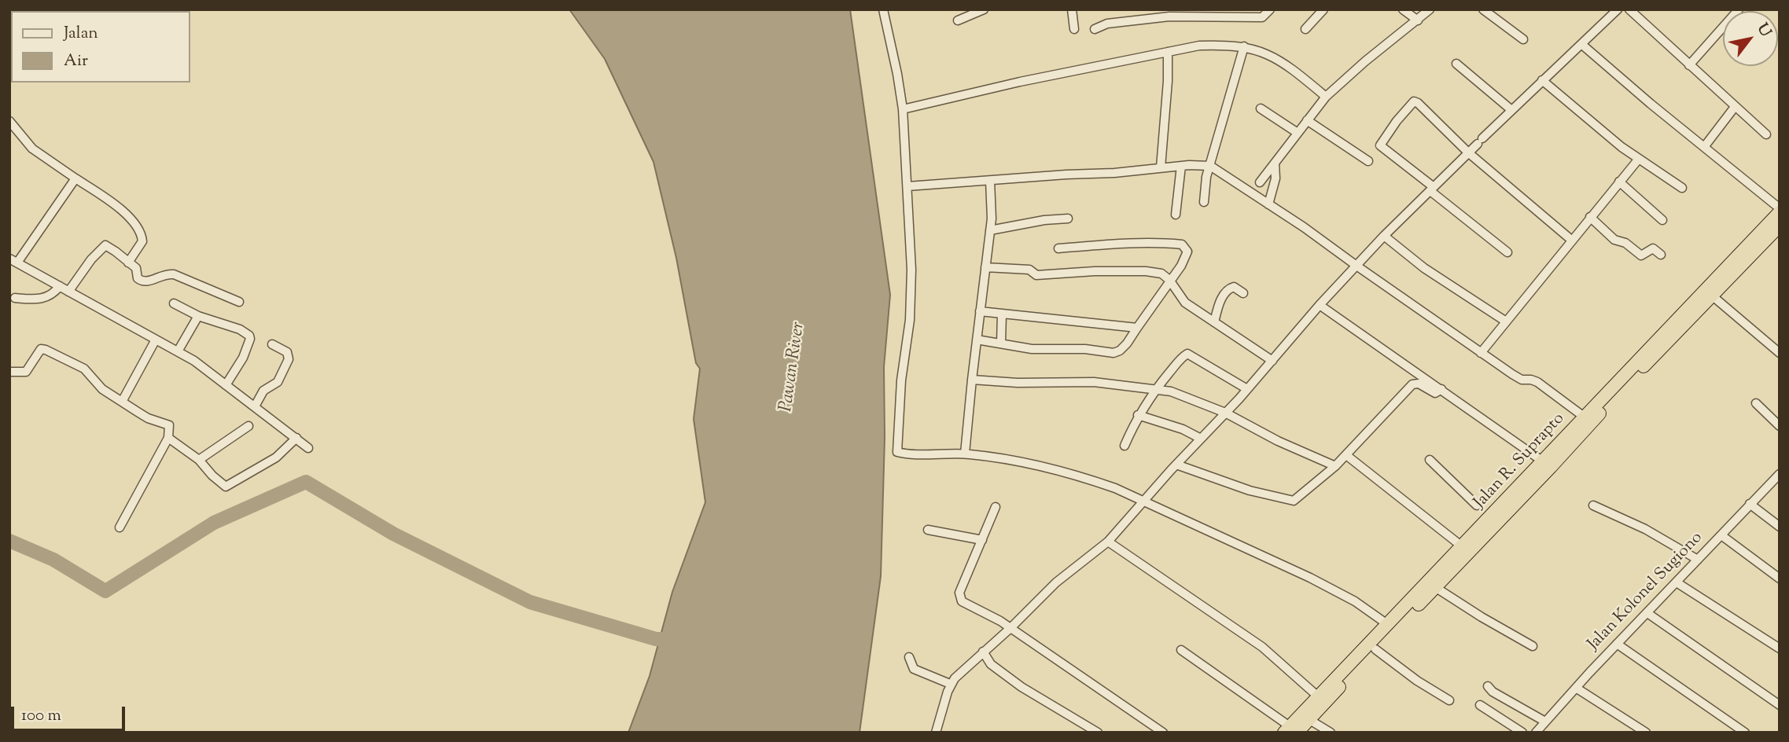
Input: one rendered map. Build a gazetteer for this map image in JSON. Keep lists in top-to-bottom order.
{
  "streets": {
    "highway": ["Jalan R. Suprapto"],
    "street": ["Jalan Kolonel Sugiono"]
  },
  "water": ["Pawan River"],
  "legend": ["Jalan", "Air"],
  "scale_bar": "100 m",
  "north": "top right"
}
